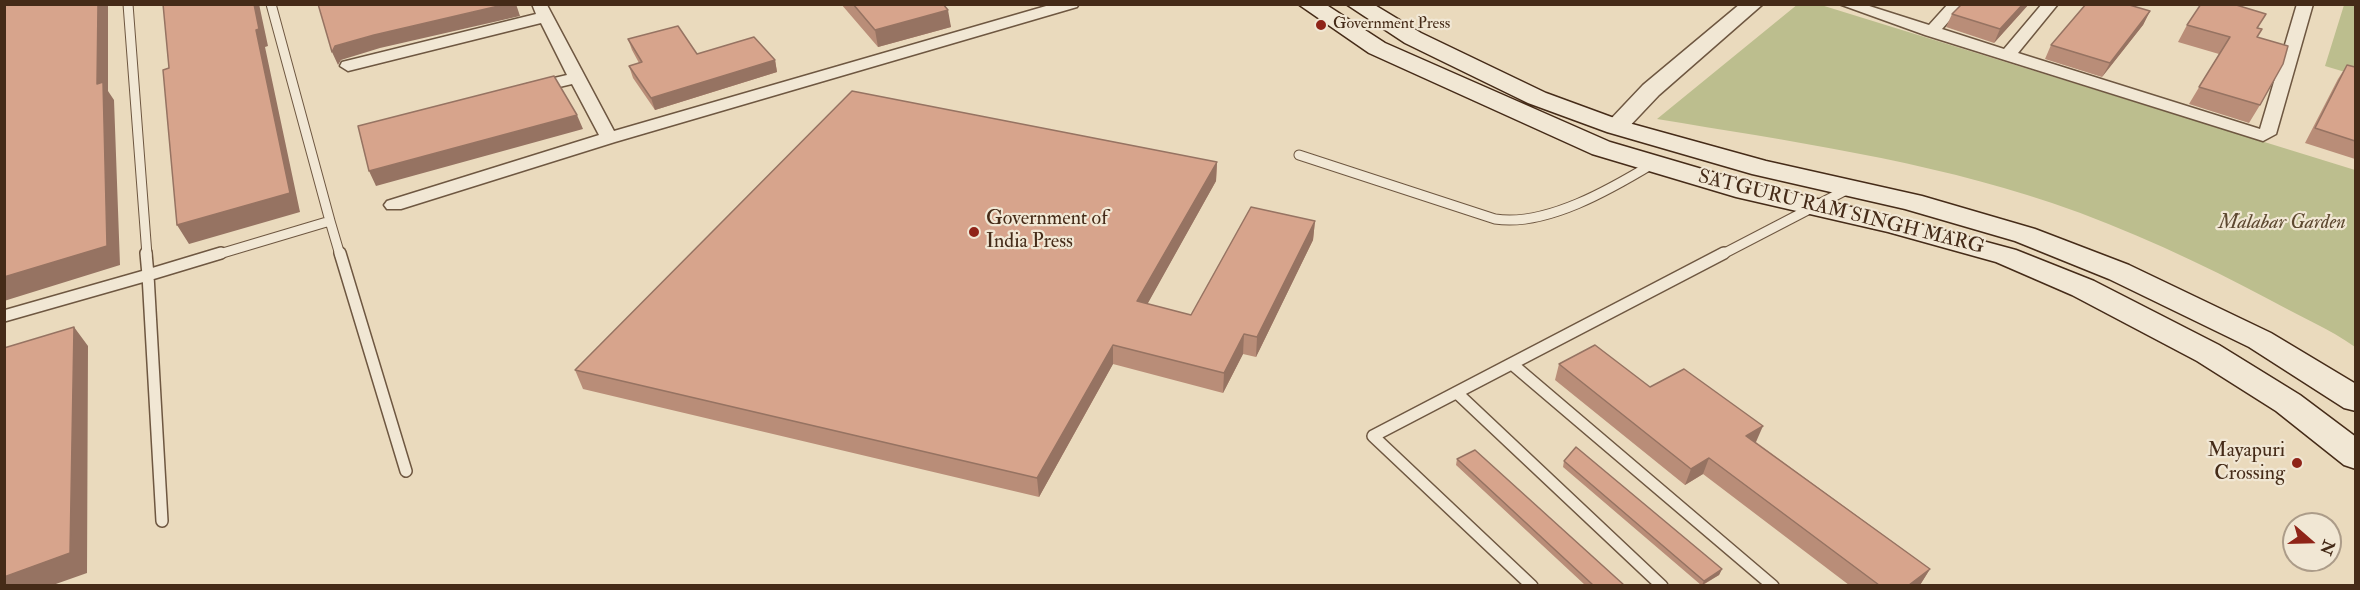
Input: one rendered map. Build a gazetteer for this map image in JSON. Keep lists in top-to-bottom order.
{
  "streets": {
    "main road": ["SATGURU RAM SINGH MARG"]
  },
  "parks": ["Malabar Garden"],
  "places": ["Government Press", "Government of India Press", "Mayapuri Crossing"],
  "north": "right"
}
